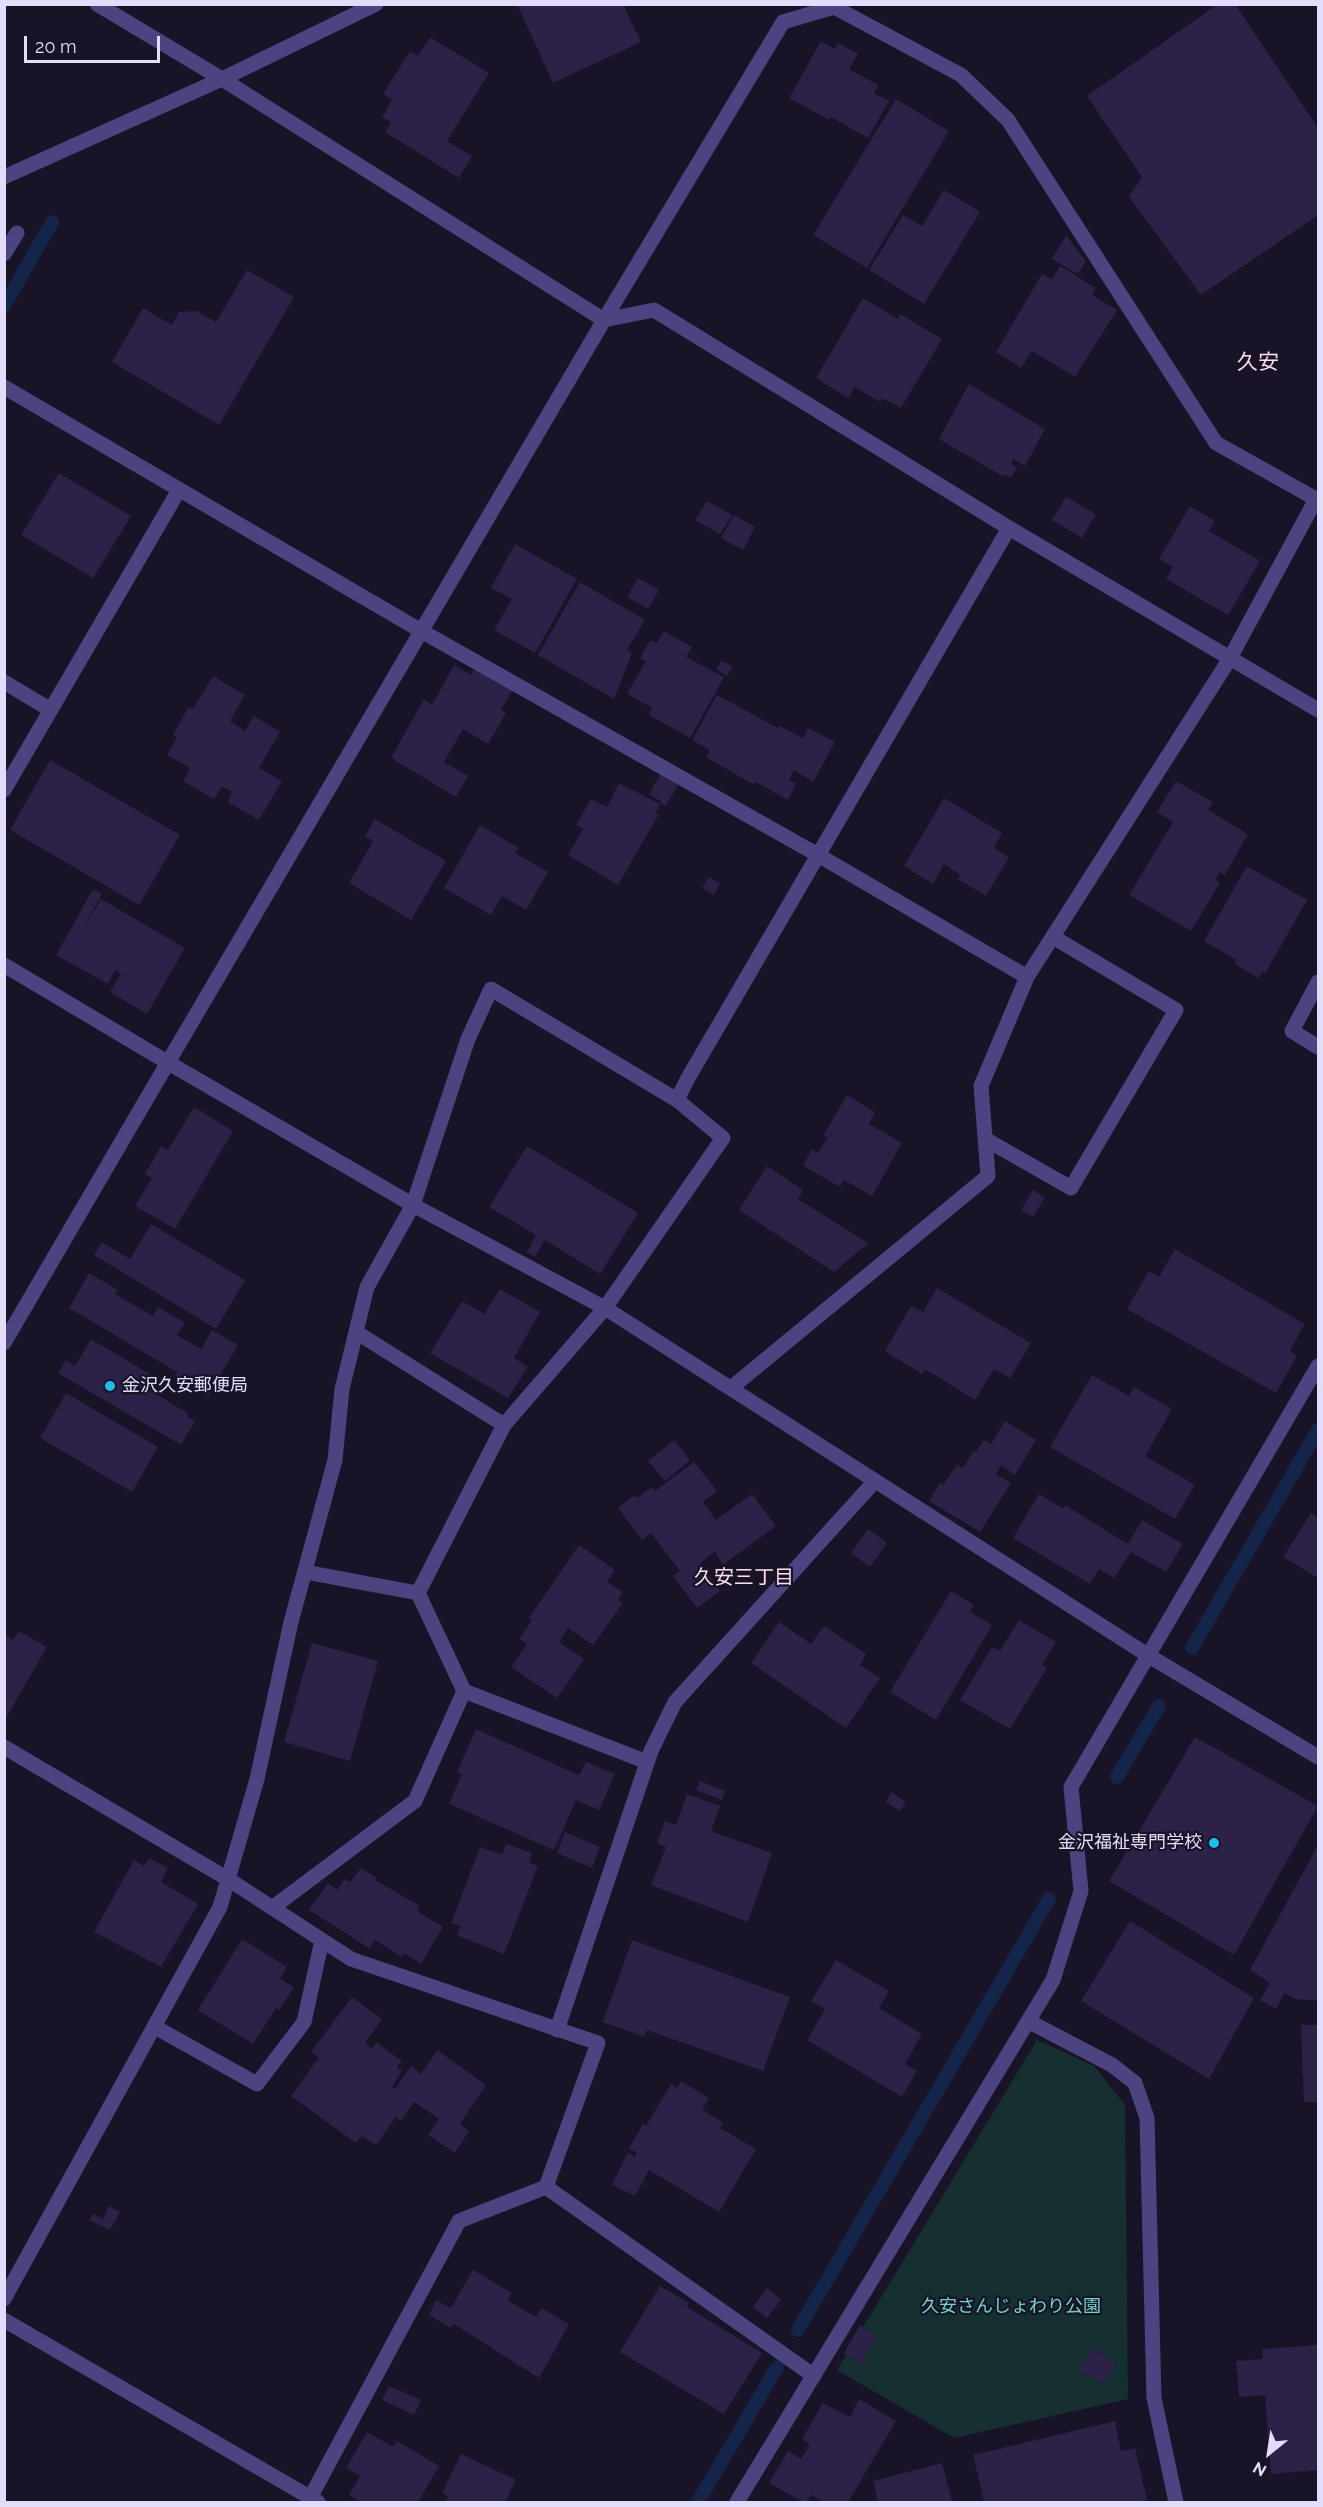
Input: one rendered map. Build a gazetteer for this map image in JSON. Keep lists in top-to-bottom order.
{
  "districts": ["久安", "久安三丁目"],
  "parks": ["久安さんじょわり公園"],
  "places": ["金沢久安郵便局", "金沢福祉専門学校"],
  "scale_bar": "20 m",
  "north": "bottom left"
}
